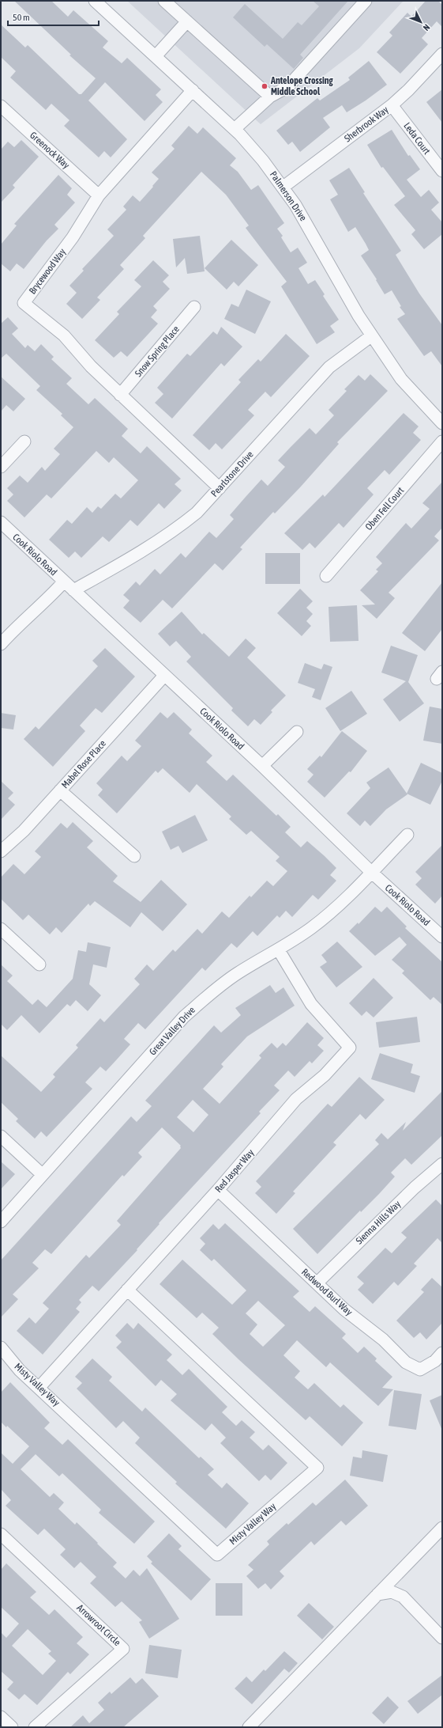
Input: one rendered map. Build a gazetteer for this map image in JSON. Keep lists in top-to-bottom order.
{
  "streets": {
    "street": [
      "Sherbrook Way",
      "Leda Court",
      "Greenock Way",
      "Palmerson Drive",
      "Brycewood Way",
      "Snow Spring Place",
      "Pearlstone Drive",
      "Oben Fell Court",
      "Cook Riolo Road",
      "Mabel Rose Place",
      "Great Valley Drive",
      "Red Jasper Way",
      "Sienna Hills Way",
      "Redwood Burl Way",
      "Misty Valley Way",
      "Arrowroot Circle"
    ]
  },
  "crossings": [
    ["Sherbrook Way", "Leda Court"],
    ["Sherbrook Way", "Palmerson Drive"],
    ["Greenock Way", "Brycewood Way"],
    ["Palmerson Drive", "Brycewood Way"],
    ["Palmerson Drive", "Pearlstone Drive"],
    ["Brycewood Way", "Snow Spring Place"],
    ["Brycewood Way", "Pearlstone Drive"],
    ["Pearlstone Drive", "Cook Riolo Road"],
    ["Cook Riolo Road", "Mabel Rose Place"],
    ["Cook Riolo Road", "Great Valley Drive"],
    ["Great Valley Drive", "Red Jasper Way"],
    ["Red Jasper Way", "Redwood Burl Way"],
    ["Red Jasper Way", "Misty Valley Way"],
    ["Sienna Hills Way", "Redwood Burl Way"]
  ],
  "places": ["Antelope Crossing Middle School"],
  "scale_bar": "50 m",
  "north": "bottom right"
}
